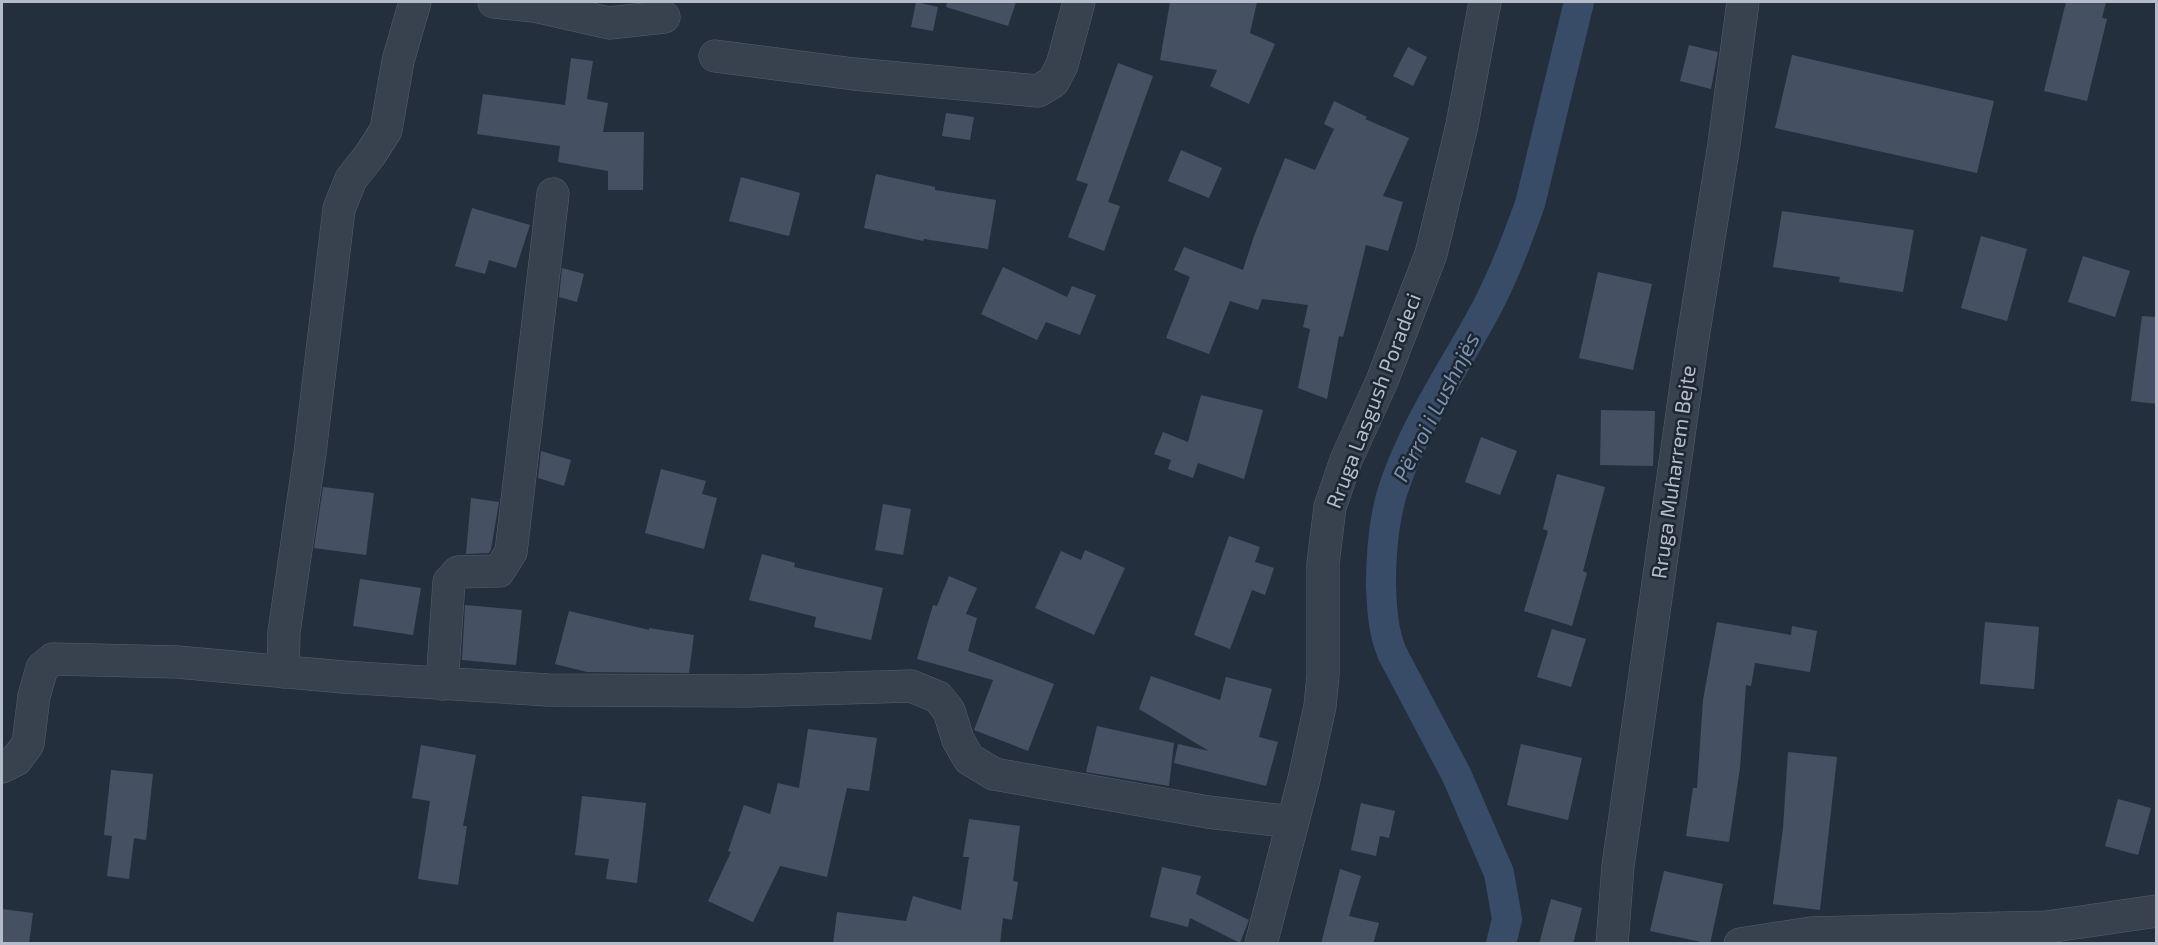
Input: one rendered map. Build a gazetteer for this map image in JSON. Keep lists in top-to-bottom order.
{
  "streets": {
    "street": ["Rruga Lasgush Poradeci", "Rruga Muharrem Bejte"]
  },
  "water": ["Përroi i Lushnjës"]
}
